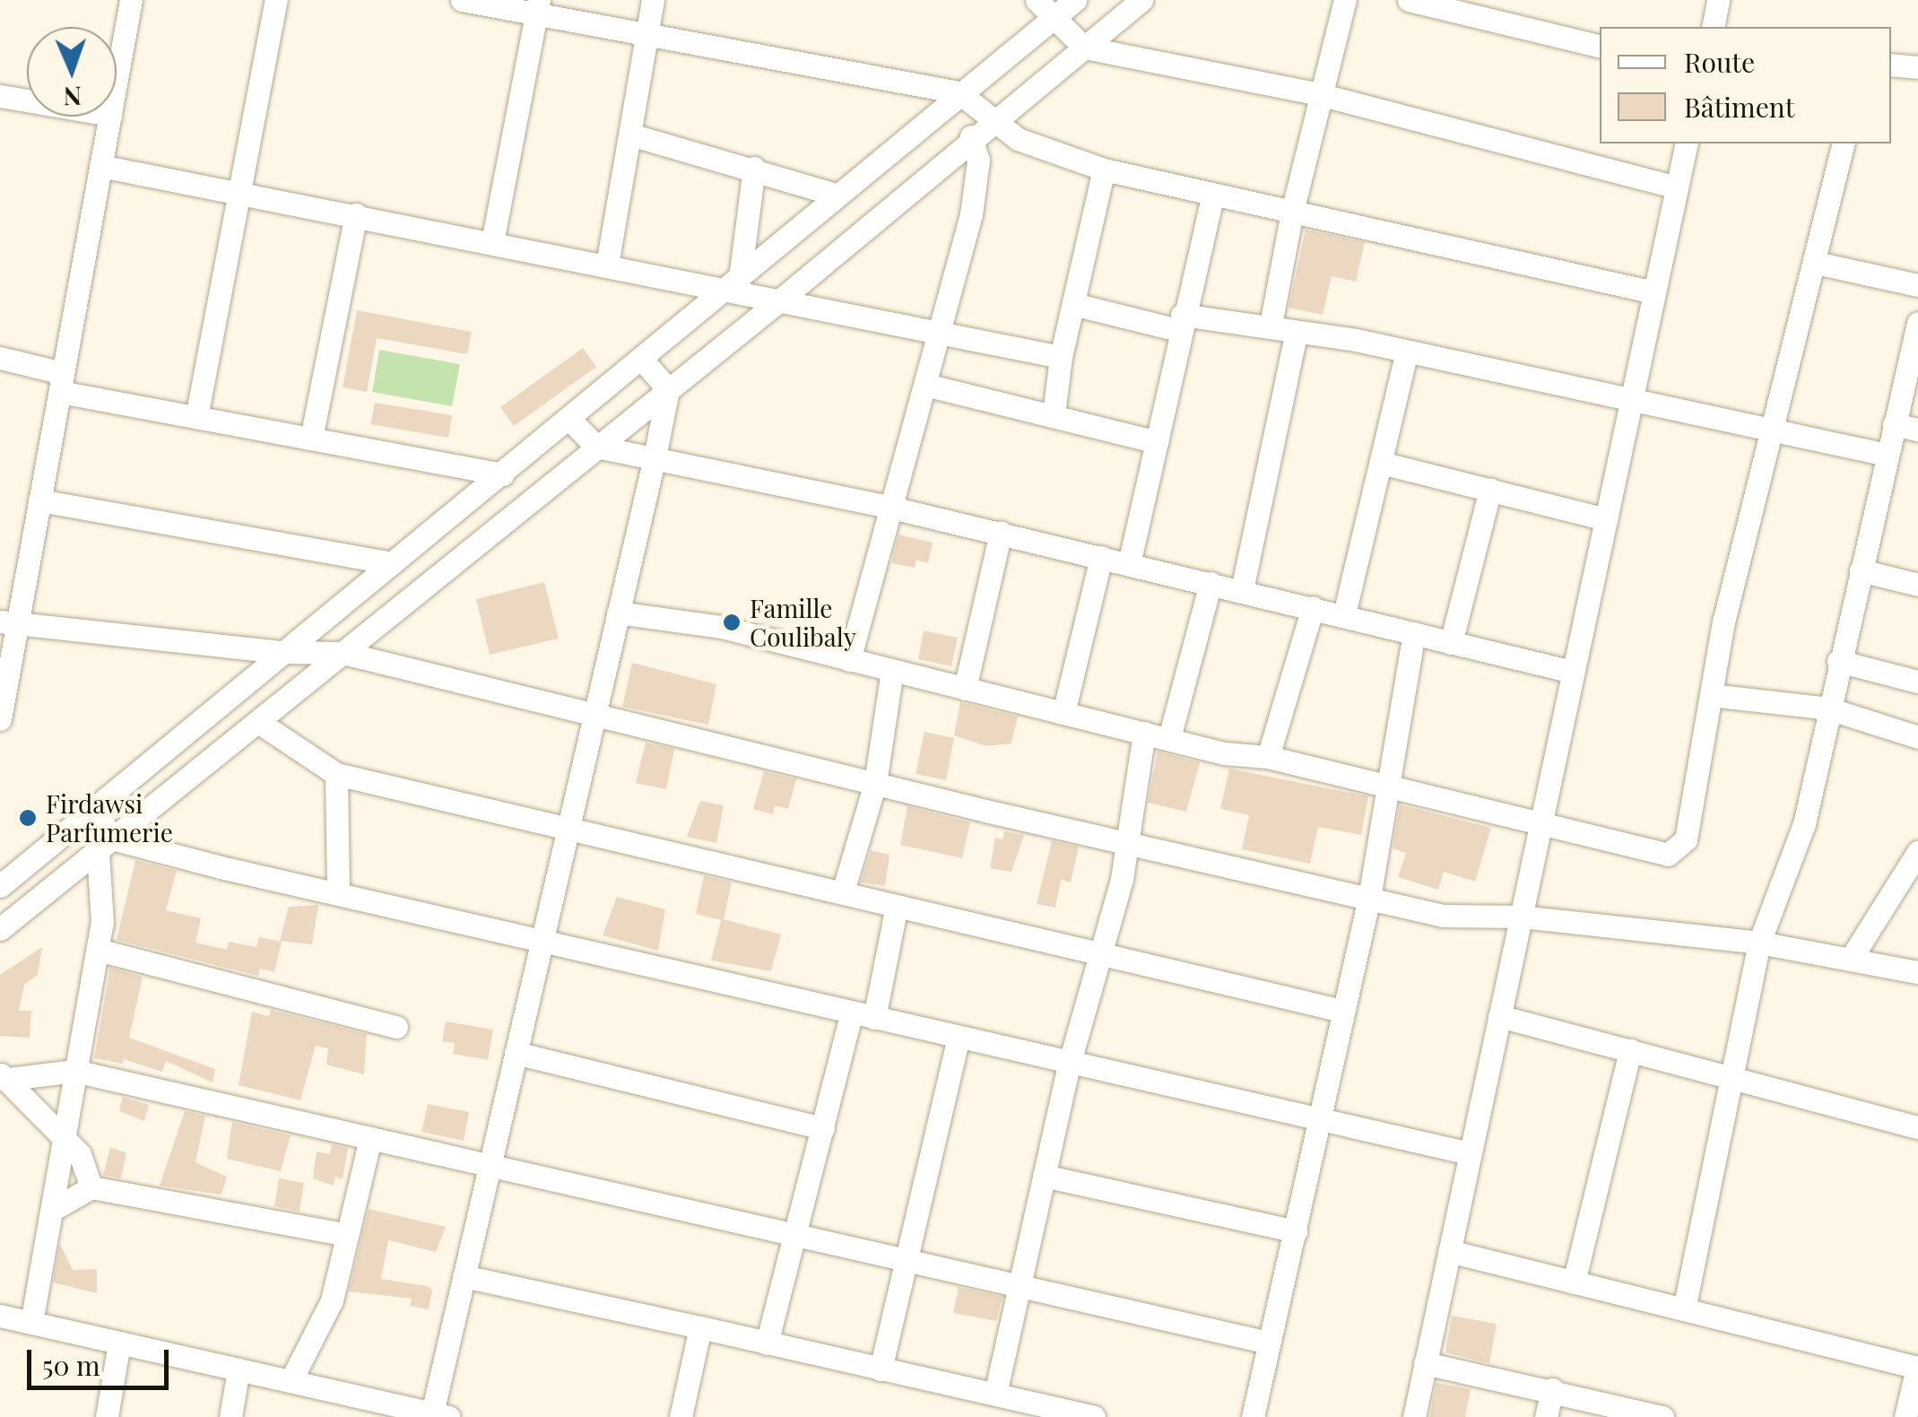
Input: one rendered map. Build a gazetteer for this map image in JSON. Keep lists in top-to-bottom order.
{
  "places": ["Famille Coulibaly", "Firdawsi Parfumerie"],
  "legend": ["Route", "Bâtiment"],
  "scale_bar": "50 m",
  "north": "bottom"
}
